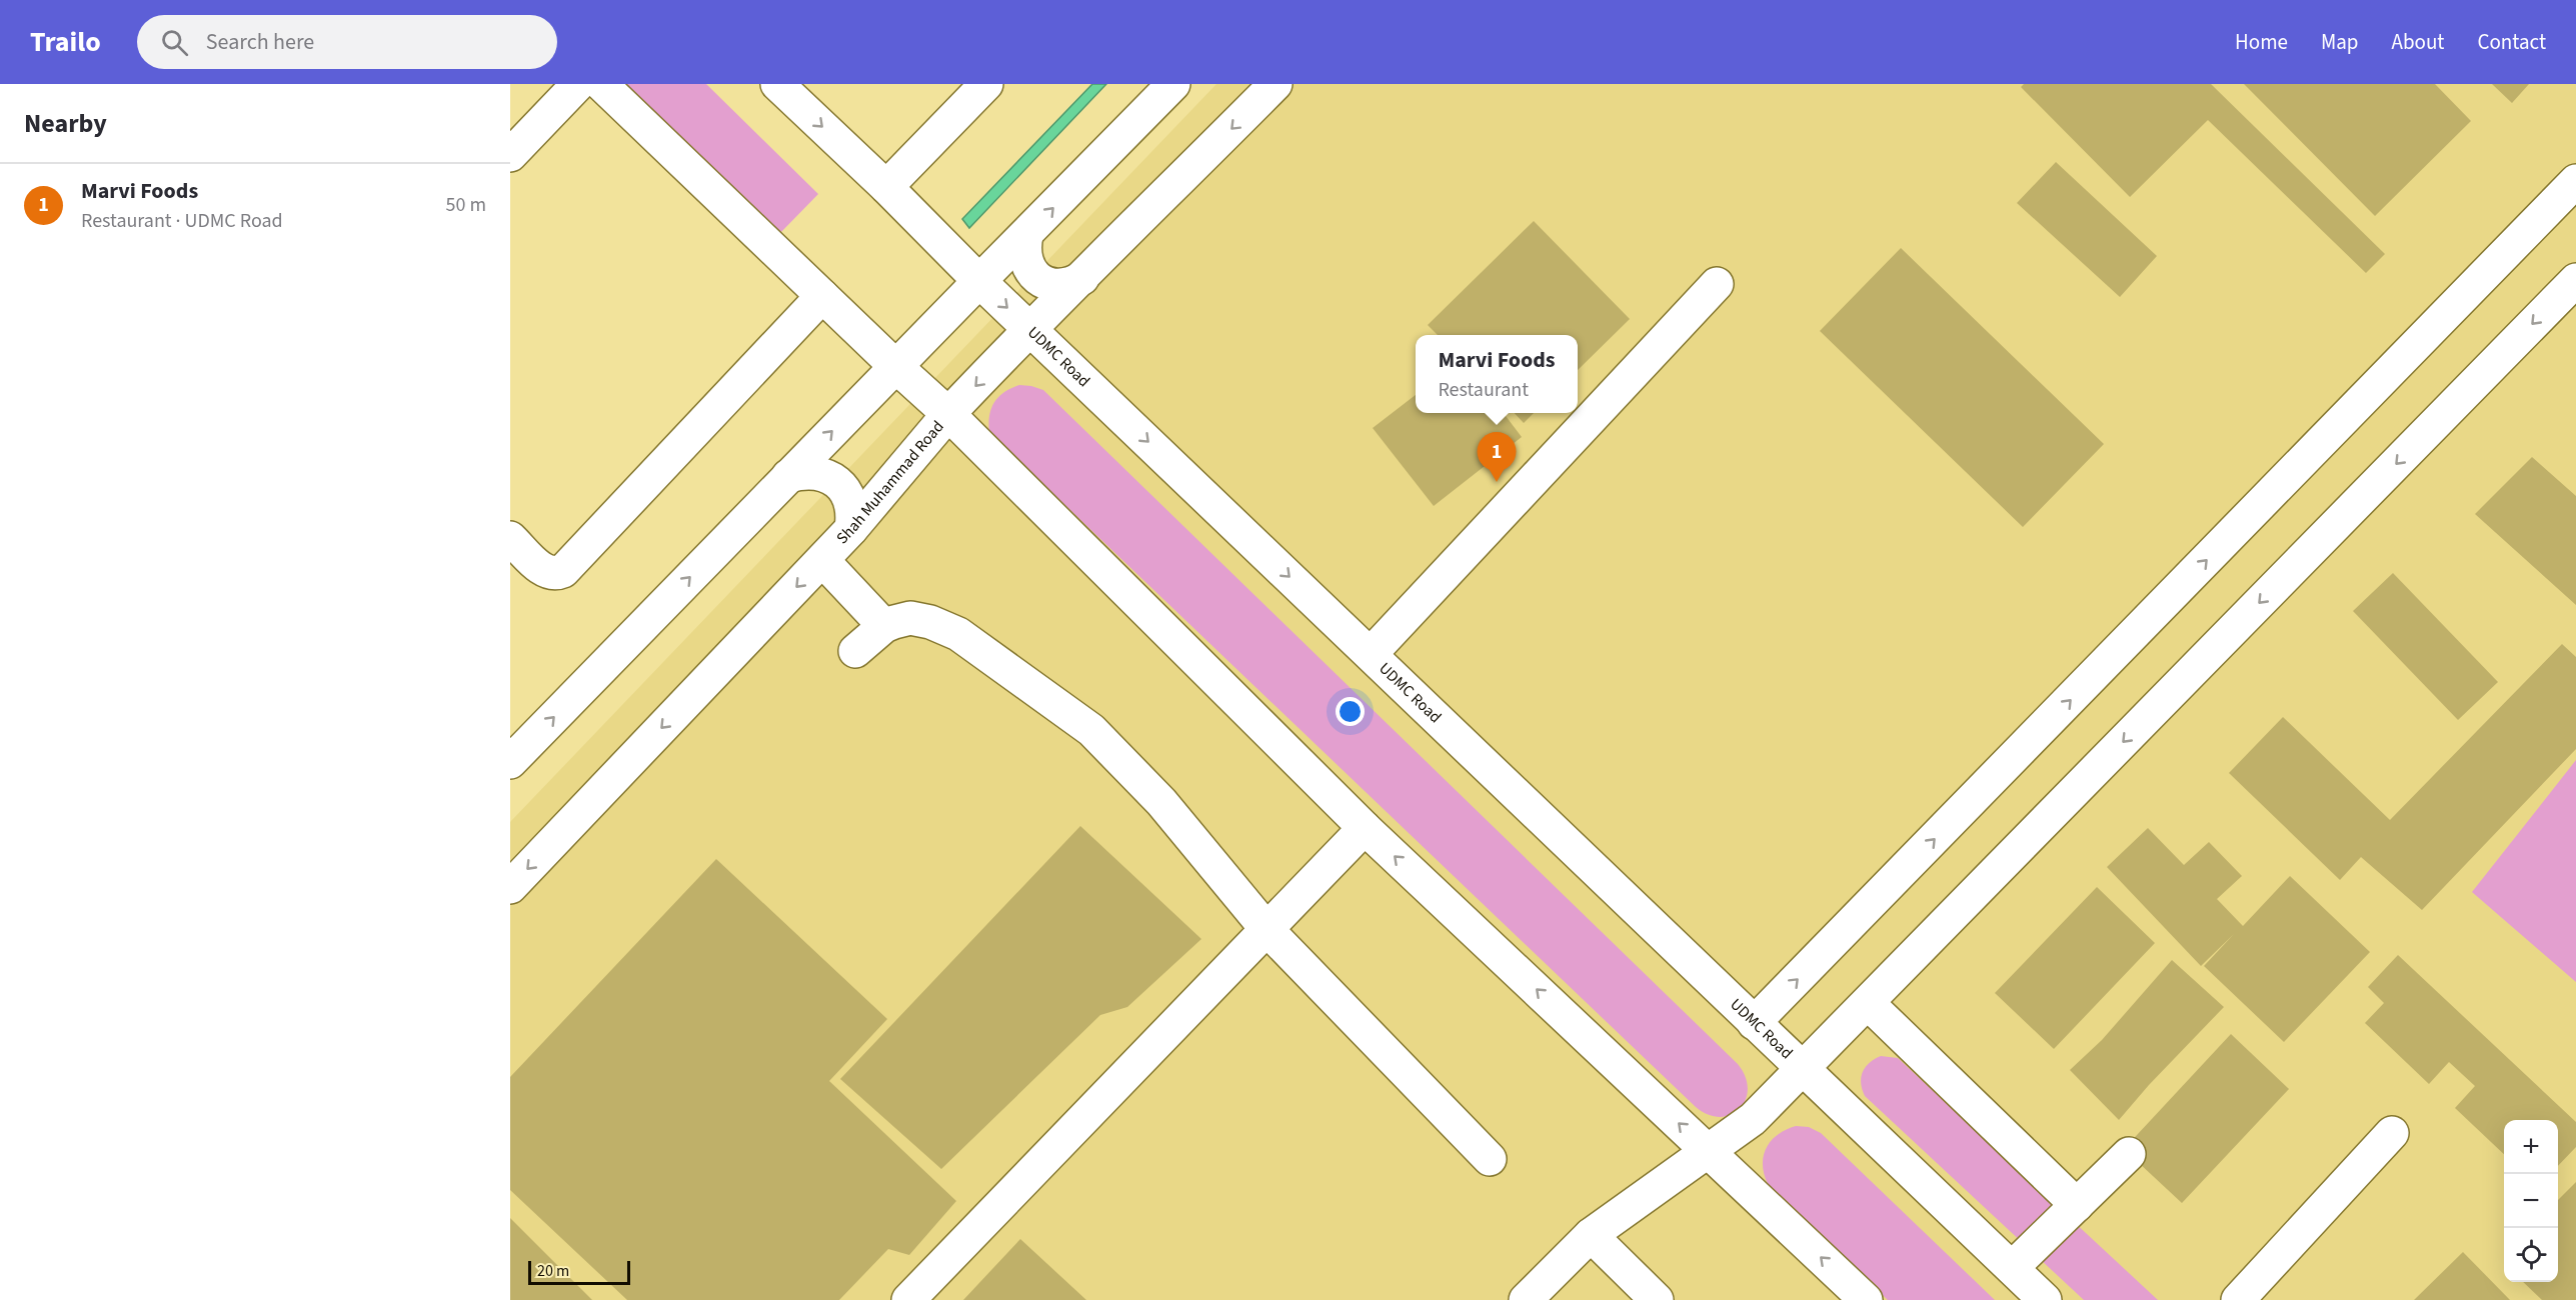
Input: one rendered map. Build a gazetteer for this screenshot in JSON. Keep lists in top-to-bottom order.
{
  "streets": {
    "street": ["UDMC Road", "Shah Muhammad Road"]
  },
  "crossings": [
    ["UDMC Road", "Shah Muhammad Road"]
  ],
  "scale_bar": "20 m",
  "page": {
    "header": "Trailo",
    "search": "Search here",
    "nav": [
      "Home",
      "Map",
      "About",
      "Contact"
    ],
    "heading": "Nearby",
    "list": [
      {
        "mark": "1",
        "name": "Marvi Foods",
        "note": "Restaurant · UDMC Road",
        "value": "50 m"
      }
    ],
    "popup": ["Marvi Foods", "Restaurant"],
    "pins": "1",
    "map_buttons": ["+", "−"],
    "scale": "20 m"
  }
}
